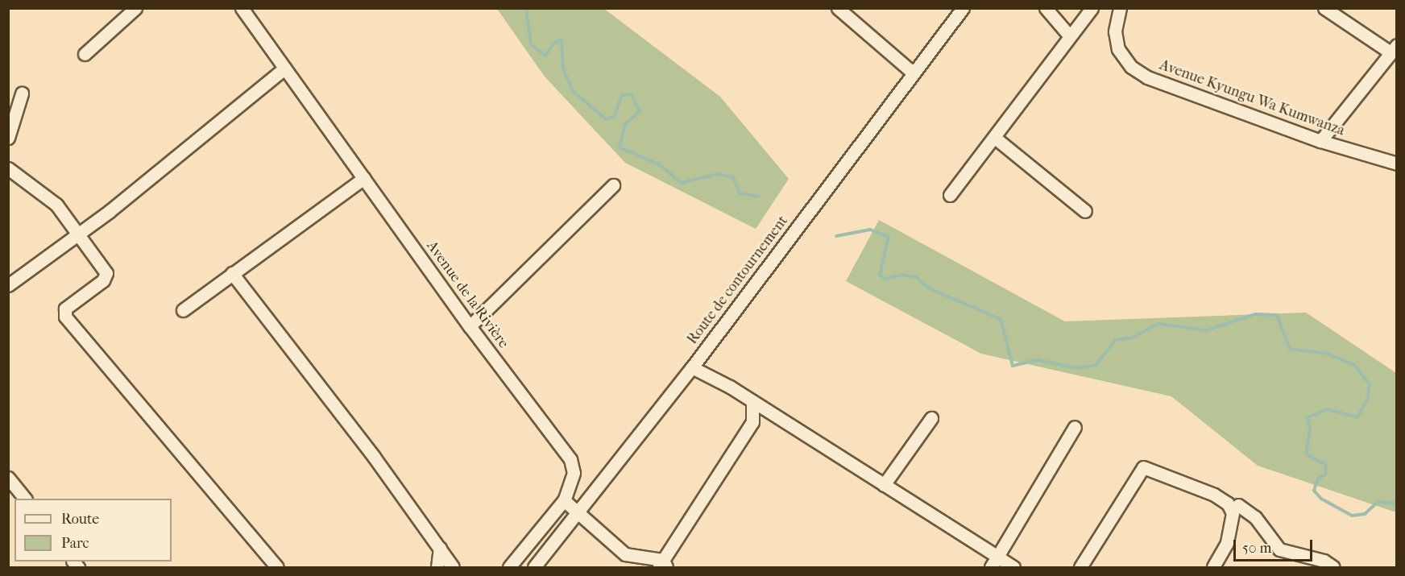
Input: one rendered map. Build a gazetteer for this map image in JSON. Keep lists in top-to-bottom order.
{
  "streets": {
    "street": ["Avenue Kyungu Wa Kumwanza", "Route de contournement", "Avenue de la Rivière"]
  },
  "legend": ["Route", "Parc"],
  "scale_bar": "50 m"
}
